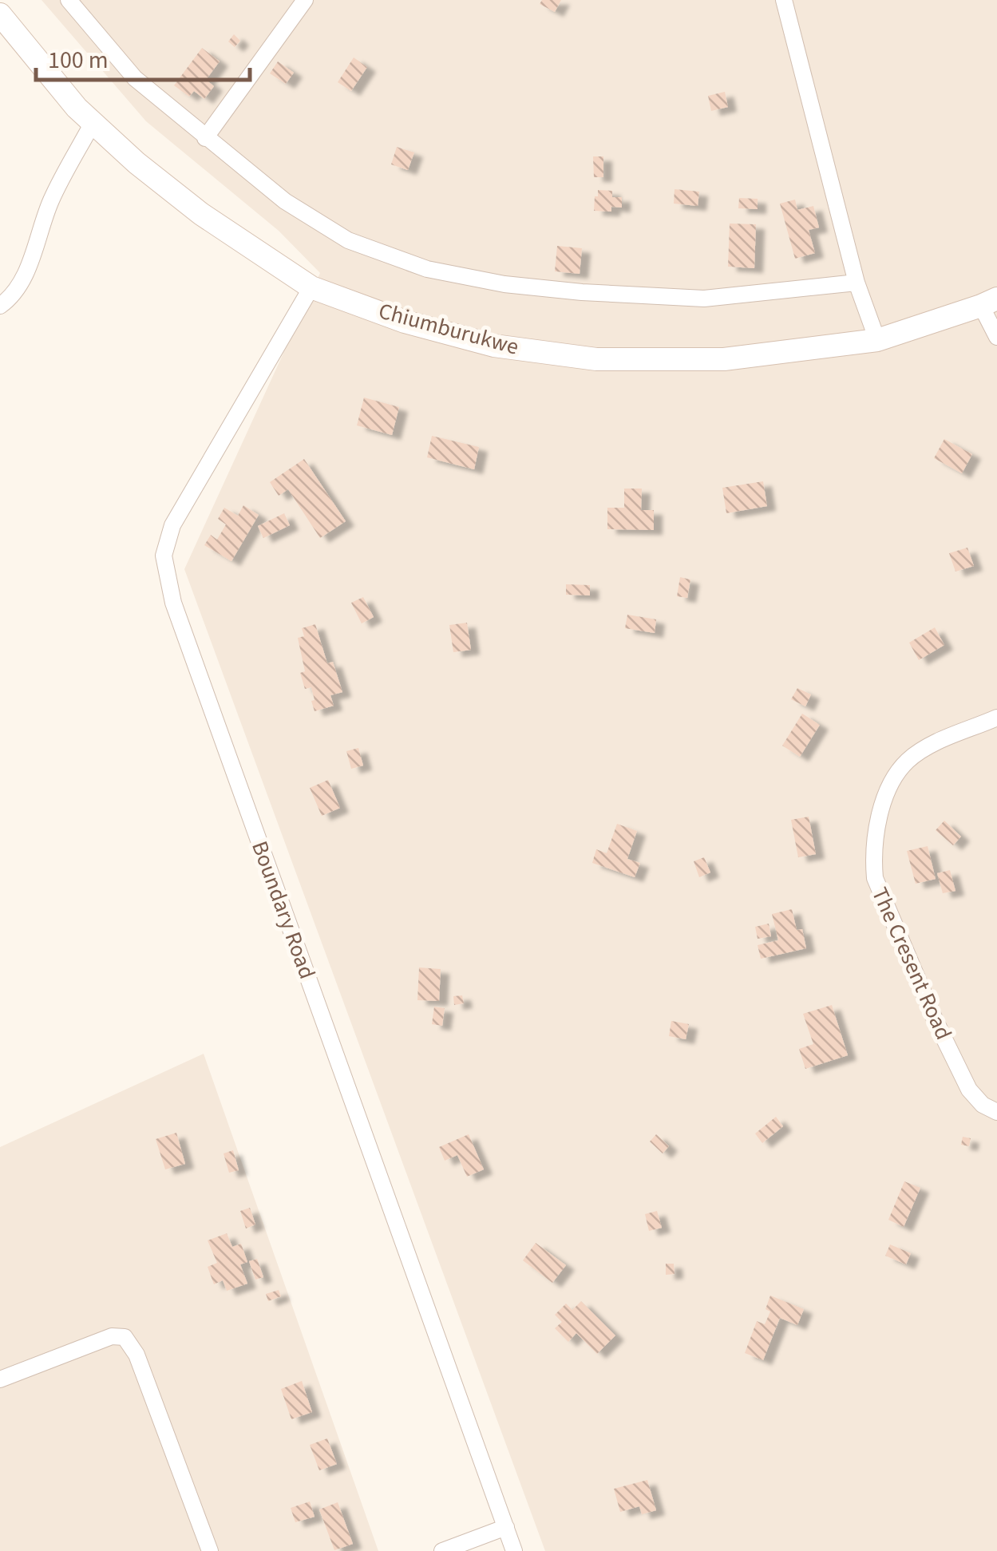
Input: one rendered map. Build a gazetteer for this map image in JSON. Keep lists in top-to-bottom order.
{
  "streets": {
    "street": ["Chiumburukwe", "Boundary Road", "The Cresent Road"]
  },
  "crossings": [
    ["Chiumburukwe", "Boundary Road"]
  ],
  "scale_bar": "100 m"
}
